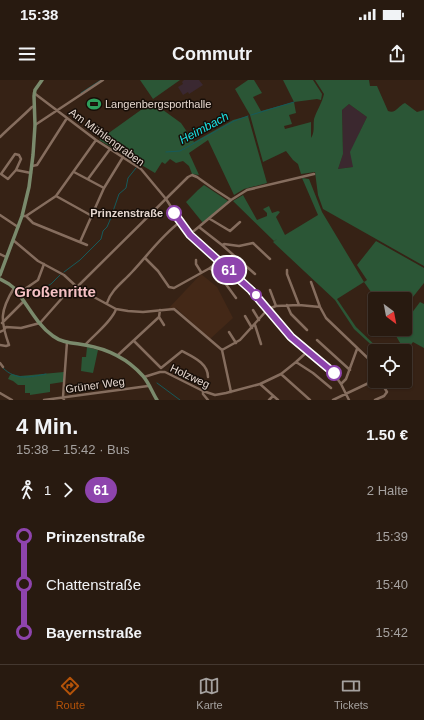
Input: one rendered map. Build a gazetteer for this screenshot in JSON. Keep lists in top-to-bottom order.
{
  "streets": {
    "street": ["Am Mühlengraben", "Holzweg", "Grüner Weg"]
  },
  "crossings": [
    ["Am Mühlengraben", "Holzweg"]
  ],
  "districts": ["Großenritte"],
  "water": ["Heimbach"],
  "places": {
    "sports": ["Langenbergsporthalle"],
    "other": ["Prinzenstraße"]
  },
  "lines": ["bus line 61"],
  "north": "bottom right",
  "page": {
    "status": "15:38",
    "header": "Commutr",
    "on_map": "61",
    "heading": ["4 Min.", "15:38 – 15:42 · Bus", "1.50 €"],
    "legs": ["1", "61", "2 Halte"],
    "list": [
      {
        "name": "Prinzenstraße",
        "value": "15:39"
      },
      {
        "name": "Chattenstraße",
        "value": "15:40"
      },
      {
        "name": "Bayernstraße",
        "value": "15:42"
      }
    ],
    "tabs": ["Route", "Karte", "Tickets"]
  }
}
